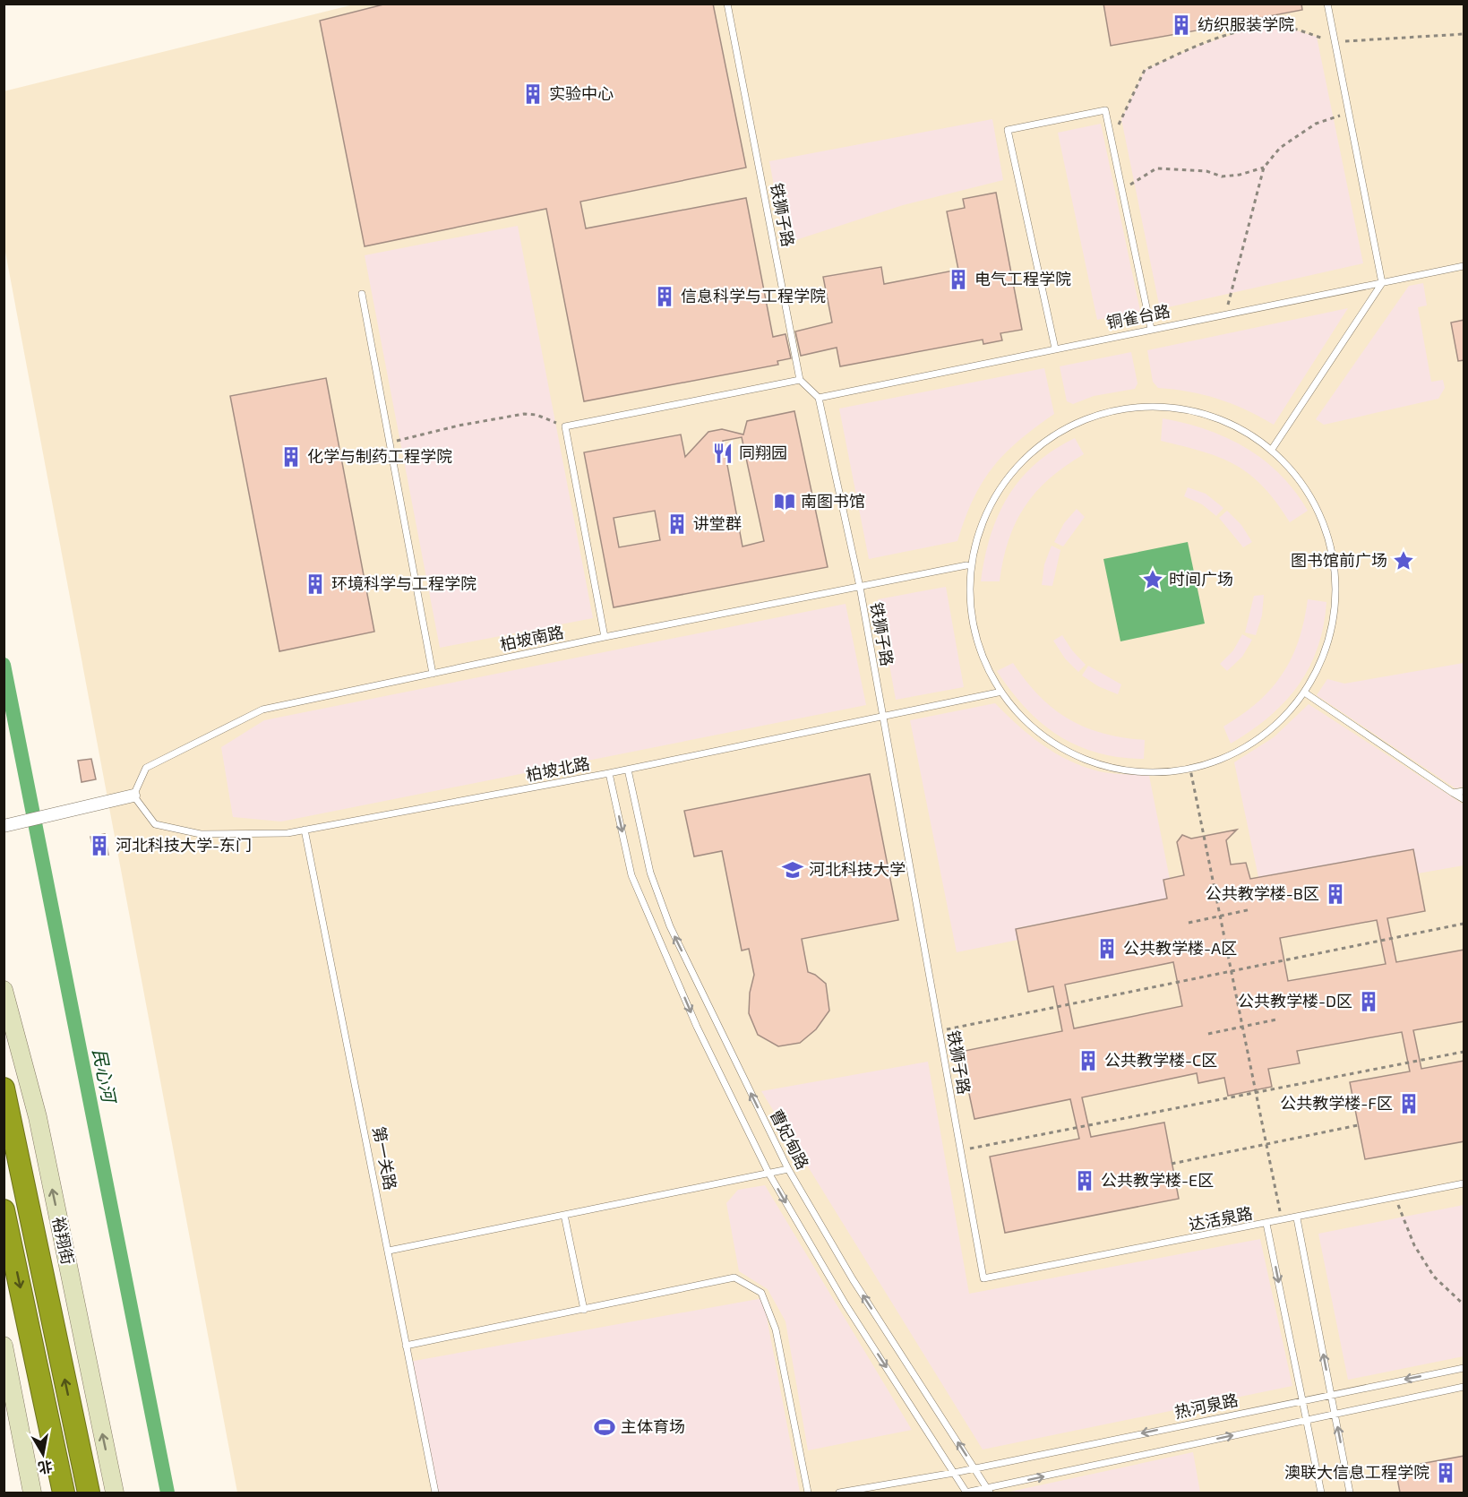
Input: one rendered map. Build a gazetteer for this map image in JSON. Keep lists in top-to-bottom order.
{
  "streets": {
    "main road": ["裕翔街"],
    "lane": [
      "铁狮子路",
      "铜雀台路",
      "柏坡南路",
      "柏坡北路",
      "曹妃甸路",
      "第一关路",
      "达活泉路",
      "热河泉路"
    ]
  },
  "crossings": [
    ["铁狮子路", "铜雀台路"],
    ["铁狮子路", "柏坡南路"],
    ["铁狮子路", "柏坡北路"],
    ["铁狮子路", "达活泉路"],
    ["柏坡南路", "柏坡北路"],
    ["柏坡北路", "曹妃甸路"],
    ["柏坡北路", "第一关路"],
    ["曹妃甸路", "热河泉路"]
  ],
  "one_way": ["裕翔街"],
  "water": ["民心河"],
  "places": {
    "building": [
      "纺织服装学院",
      "实验中心",
      "电气工程学院",
      "信息科学与工程学院",
      "化学与制药工程学院",
      "讲堂群",
      "环境科学与工程学院",
      "河北科技大学-东门",
      "公共教学楼-B区",
      "公共教学楼-A区",
      "公共教学楼-D区",
      "公共教学楼-C区",
      "公共教学楼-F区",
      "公共教学楼-E区",
      "澳联大信息工程学院"
    ],
    "restaurant": ["同翔园"],
    "library": ["南图书馆"],
    "place": ["图书馆前广场", "时间广场"],
    "school or university": ["河北科技大学"],
    "sports": ["主体育场"]
  },
  "north": "bottom"
}
